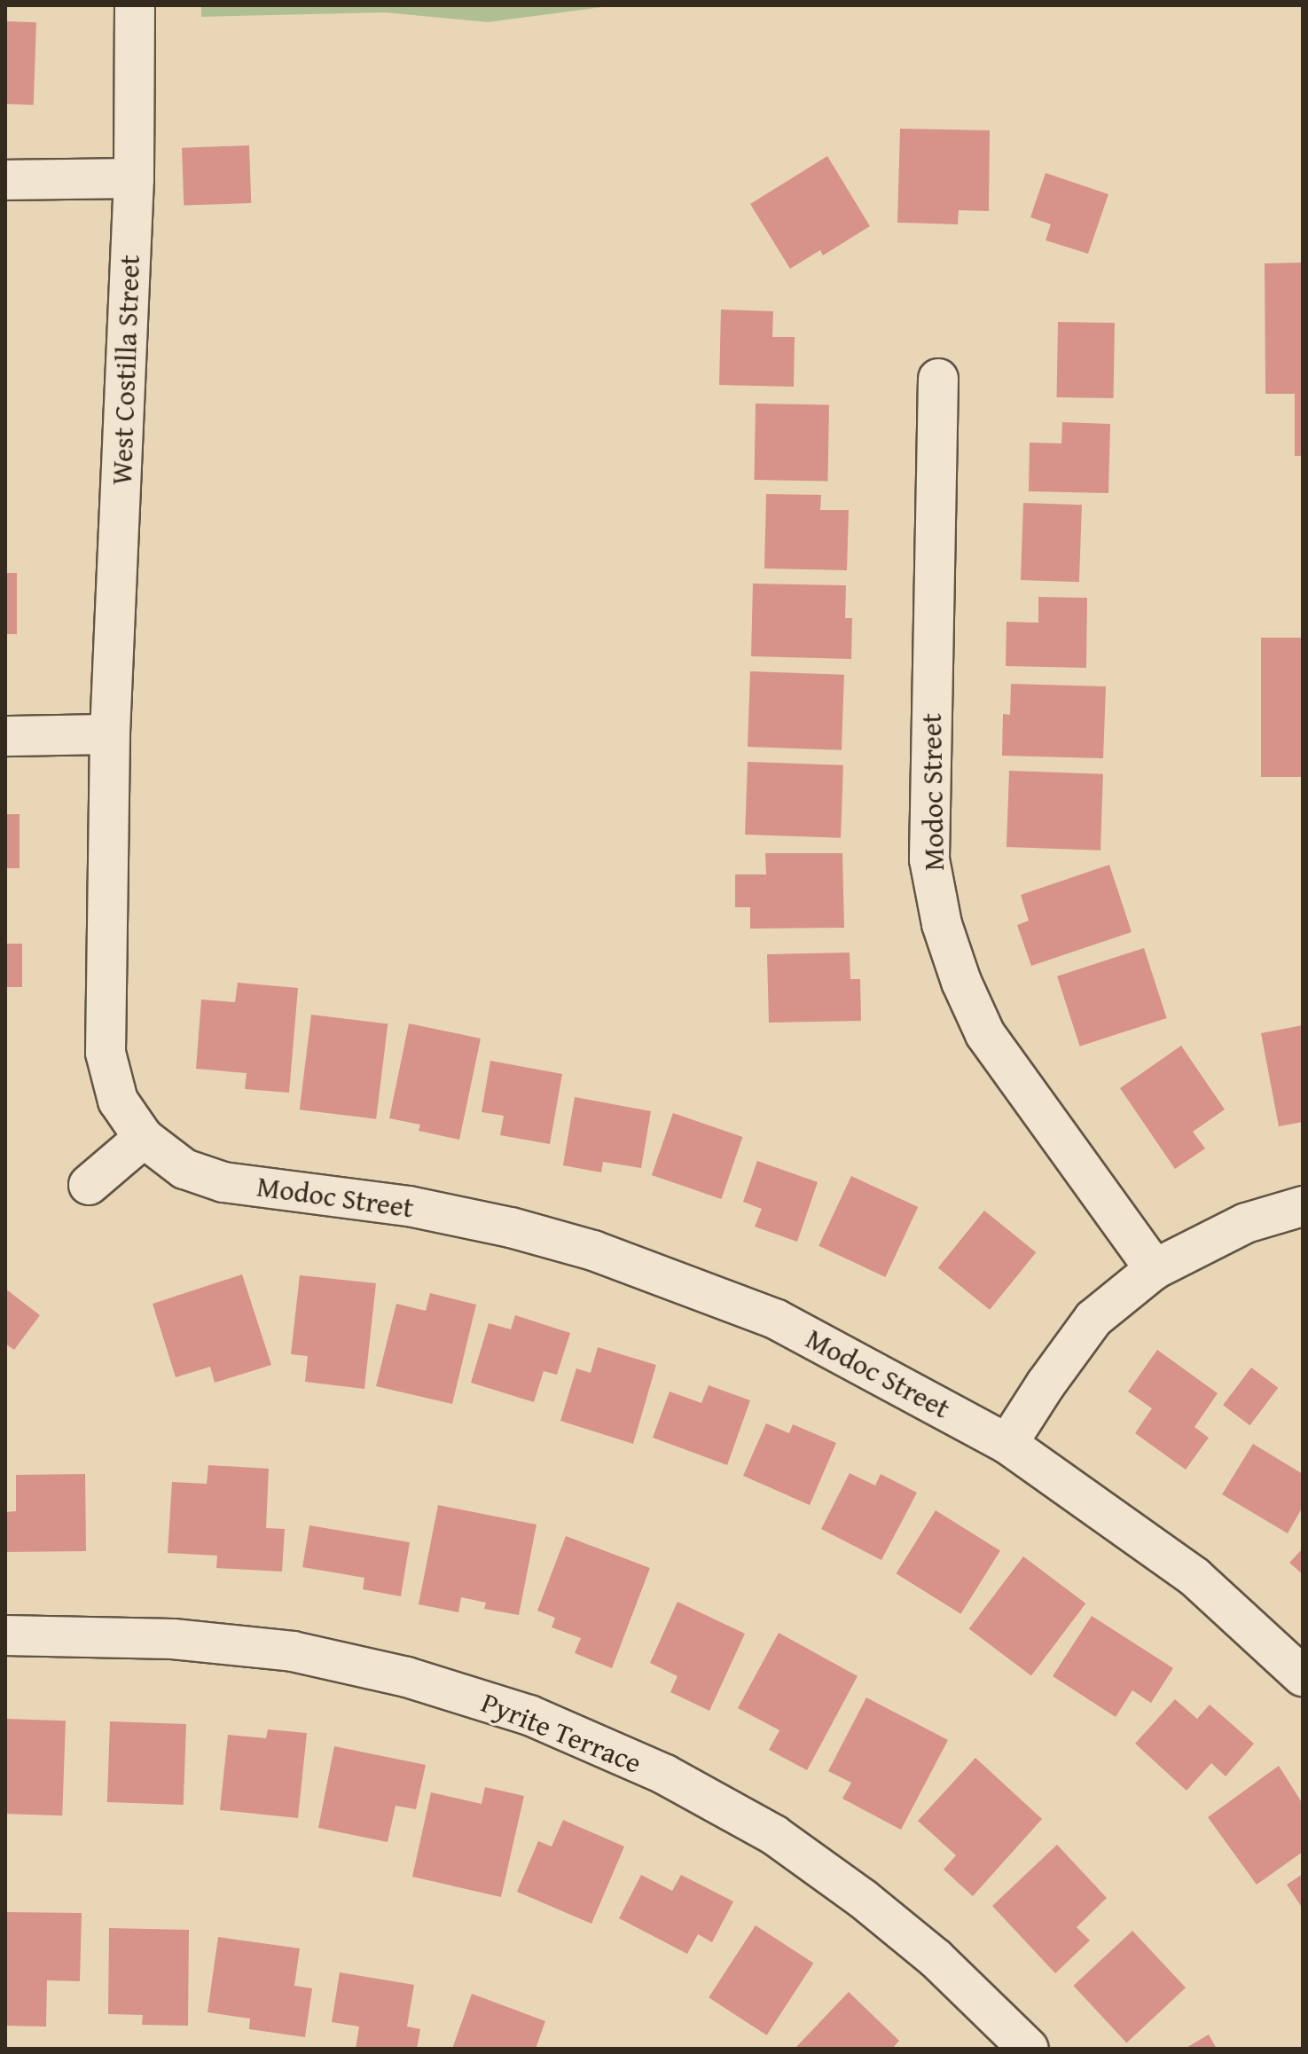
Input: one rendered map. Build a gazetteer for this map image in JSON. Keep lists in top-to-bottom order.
{
  "streets": {
    "street": ["West Costilla Street", "Modoc Street", "Pyrite Terrace"]
  },
  "crossings": [
    ["West Costilla Street", "Modoc Street"]
  ]
}
